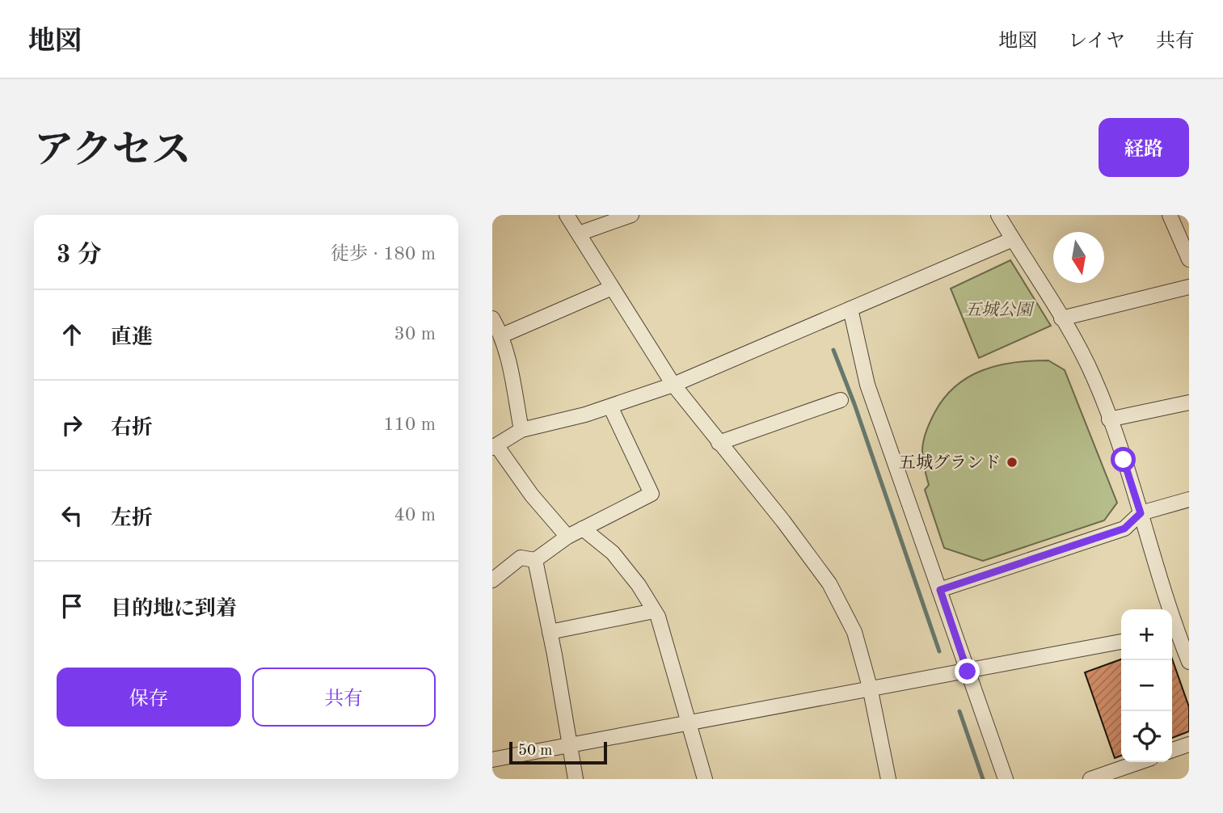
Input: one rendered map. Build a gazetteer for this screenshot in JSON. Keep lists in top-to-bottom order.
{
  "parks": ["五城公園"],
  "places": ["五城グランド"],
  "scale_bar": "50 m",
  "north": "bottom",
  "page": {
    "header": "地図",
    "nav": ["地図", "レイヤ", "共有"],
    "title": "アクセス",
    "buttons": [
      "経路",
      ["保存", "共有"]
    ],
    "heading": ["3 分", "徒歩 · 180 m"],
    "list": [
      ["直進", "30 m"],
      ["右折", "110 m"],
      ["左折", "40 m"],
      "目的地に到着"
    ],
    "map_buttons": ["+", "−"],
    "scale": "50 m"
  }
}
